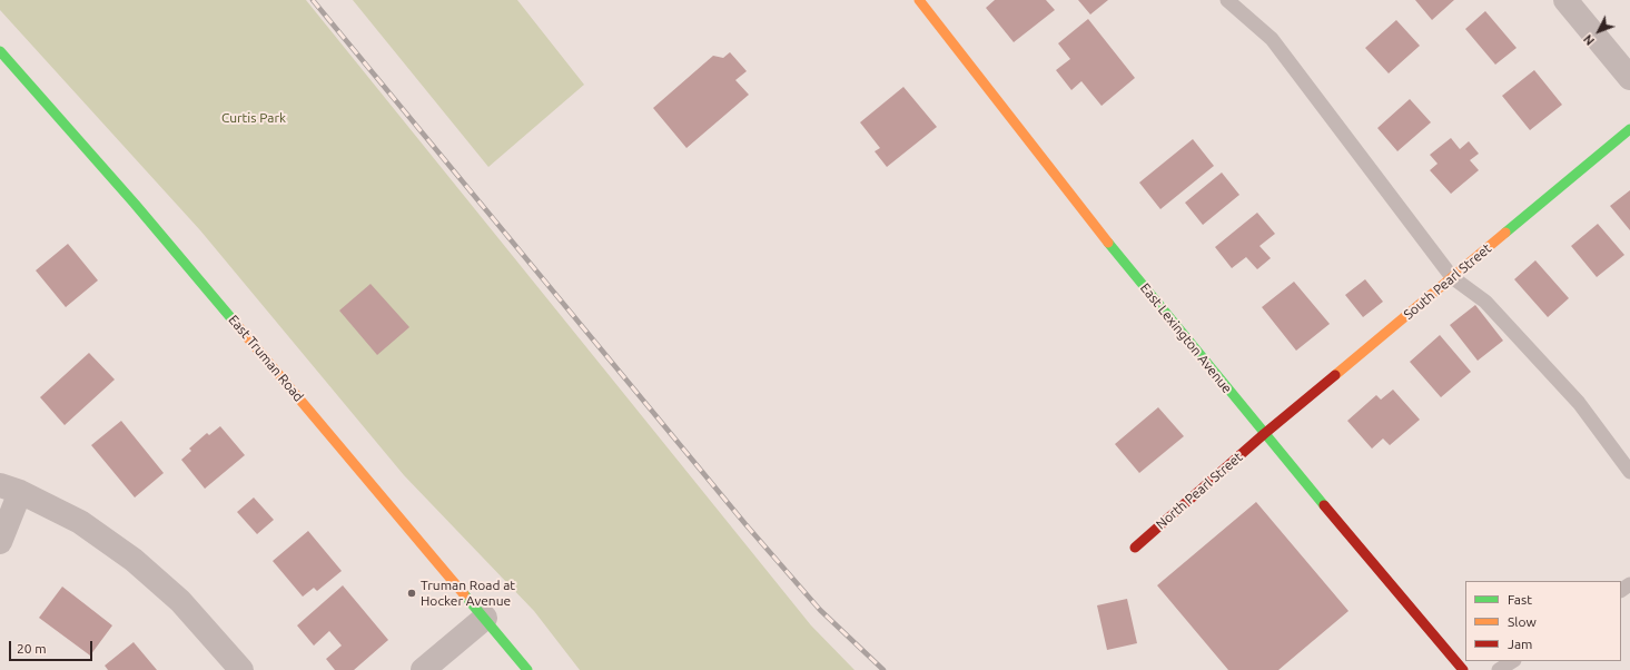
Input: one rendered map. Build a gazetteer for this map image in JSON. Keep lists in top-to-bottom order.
{
  "streets": {
    "street": [
      "South Pearl Street",
      "East Lexington Avenue",
      "East Truman Road",
      "North Pearl Street"
    ]
  },
  "crossings": [
    ["South Pearl Street", "East Lexington Avenue"],
    ["South Pearl Street", "North Pearl Street"],
    ["East Lexington Avenue", "North Pearl Street"]
  ],
  "parks": ["Curtis Park"],
  "places": ["Truman Road at Hocker Avenue"],
  "legend": ["Fast", "Slow", "Jam"],
  "scale_bar": "20 m",
  "north": "bottom left"
}
